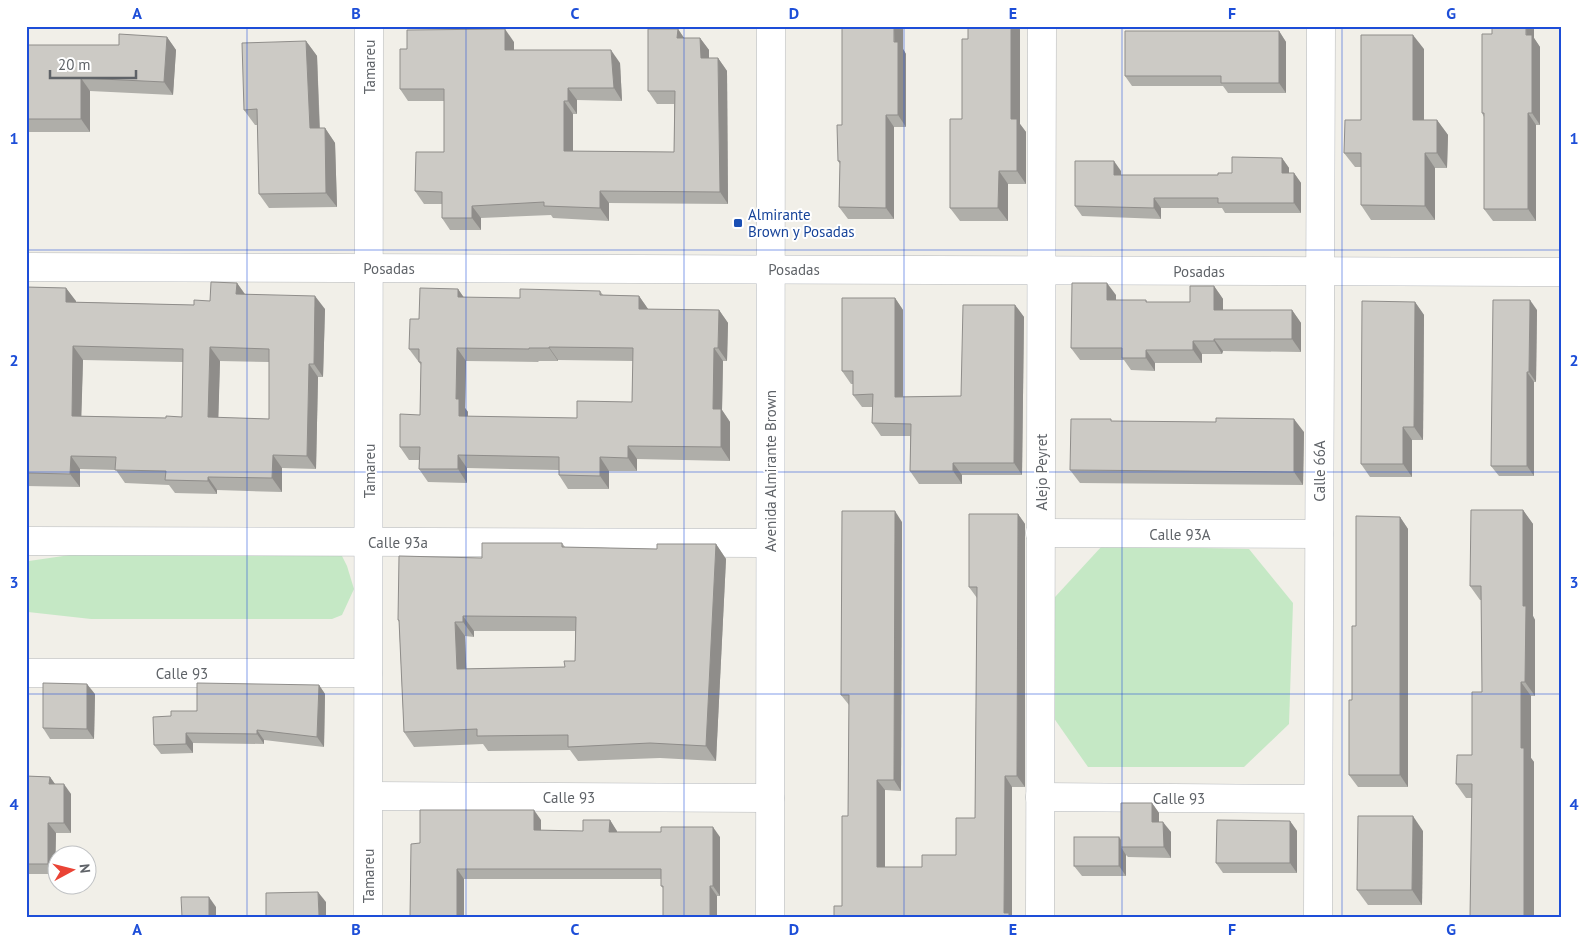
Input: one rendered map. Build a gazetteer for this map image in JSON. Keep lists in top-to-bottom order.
{
  "streets": {
    "street": [
      "Tamareu",
      "Posadas",
      "Avenida Almirante Brown",
      "Calle 66A",
      "Alejo Peyret",
      "Calle 93A",
      "Calle 93a",
      "Calle 93"
    ]
  },
  "crossings": [
    ["Tamareu", "Posadas"],
    ["Tamareu", "Calle 93a"],
    ["Tamareu", "Calle 93"],
    ["Posadas", "Avenida Almirante Brown"],
    ["Posadas", "Calle 66A"],
    ["Posadas", "Alejo Peyret"],
    ["Avenida Almirante Brown", "Calle 93a"],
    ["Avenida Almirante Brown", "Calle 93"],
    ["Calle 66A", "Calle 93A"],
    ["Calle 66A", "Calle 93"],
    ["Alejo Peyret", "Calle 93A"],
    ["Alejo Peyret", "Calle 93"]
  ],
  "places": {
    "transit": ["Almirante Brown y Posadas"]
  },
  "scale_bar": "20 m",
  "north": "right",
  "grid": {
    "columns": [
      "A",
      "B",
      "C",
      "D",
      "E",
      "F",
      "G"
    ],
    "rows": [
      "1",
      "2",
      "3",
      "4"
    ]
  }
}
